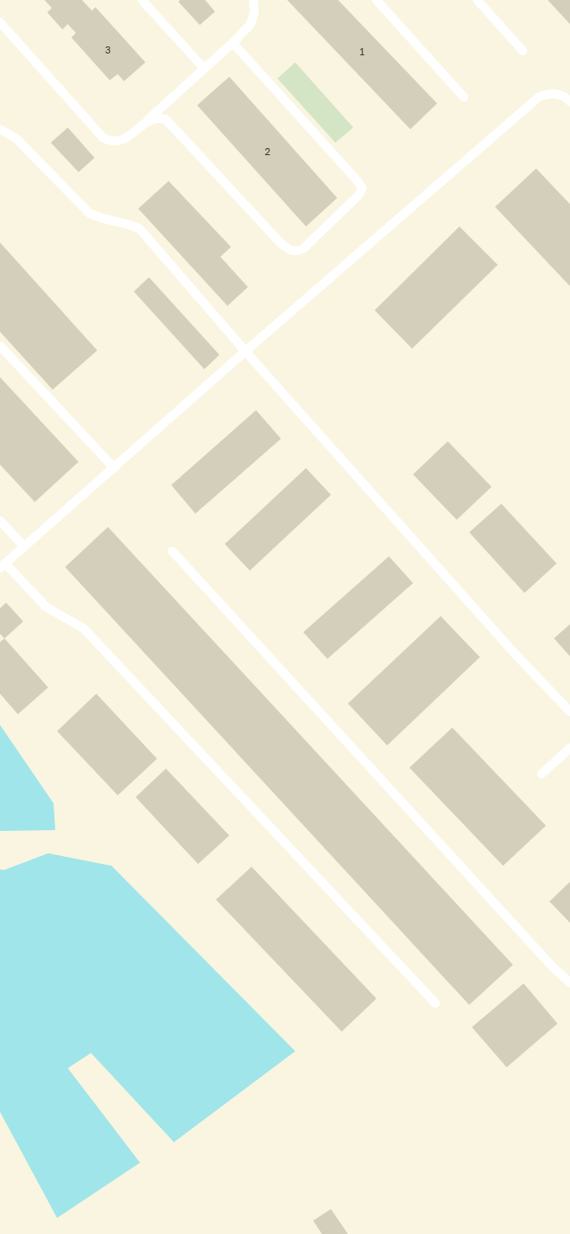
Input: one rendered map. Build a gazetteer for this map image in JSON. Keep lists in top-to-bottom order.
{
  "house_numbers": ["3", "1", "2"]
}
